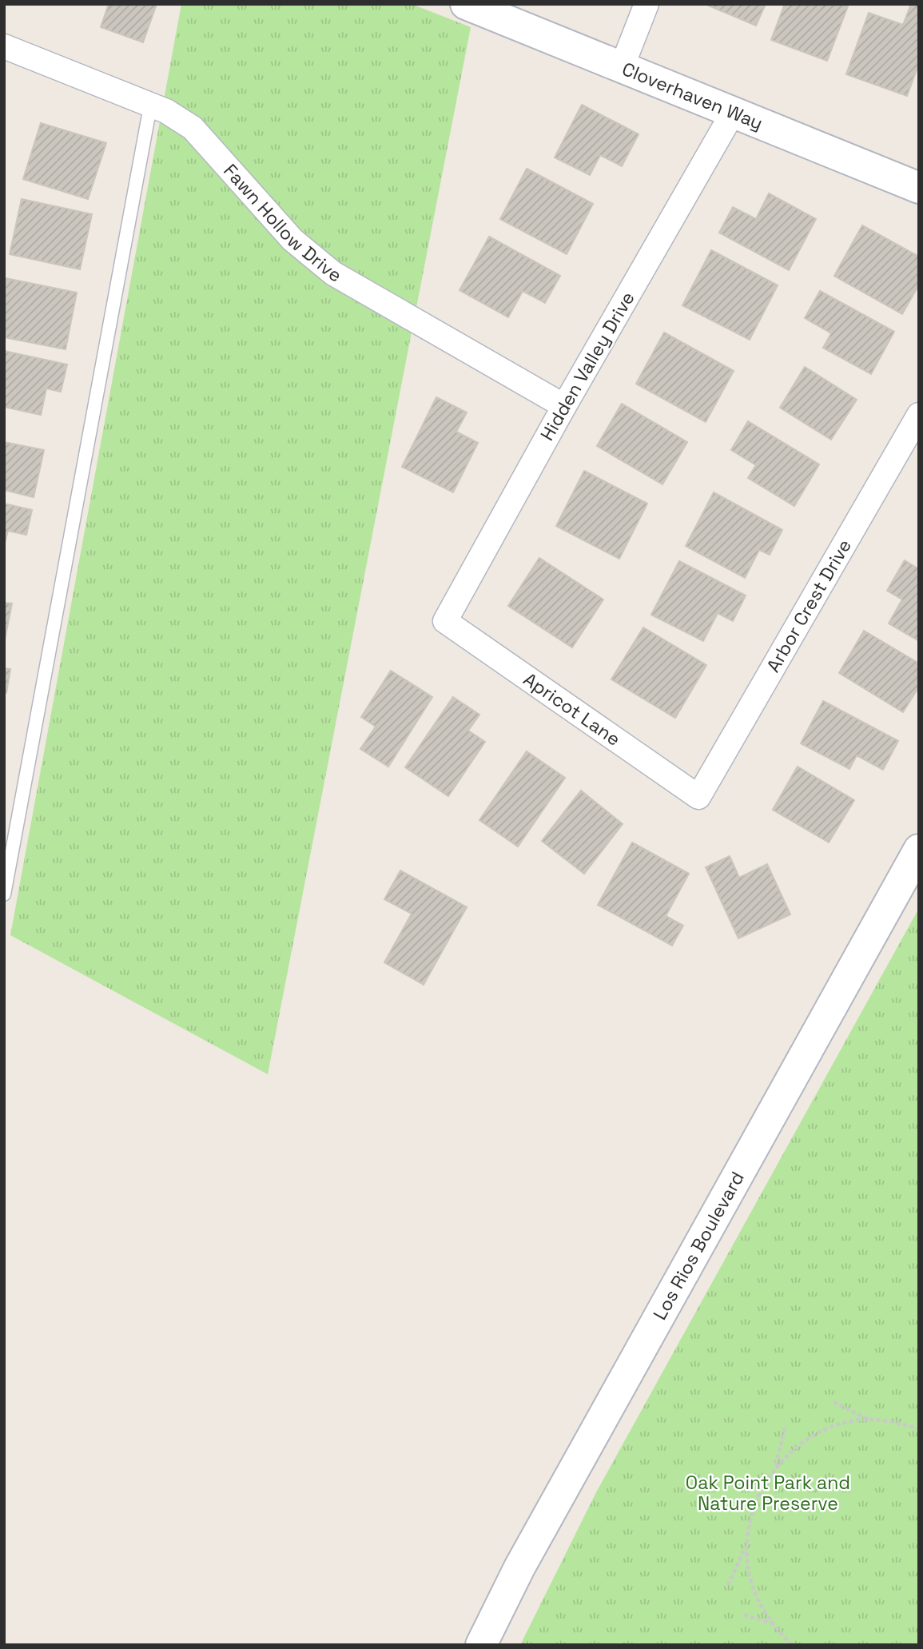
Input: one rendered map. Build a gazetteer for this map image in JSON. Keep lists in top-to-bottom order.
{
  "streets": {
    "street": [
      "Cloverhaven Way",
      "Fawn Hollow Drive",
      "Hidden Valley Drive",
      "Arbor Crest Drive",
      "Apricot Lane",
      "Los Rios Boulevard"
    ]
  },
  "crossings": [
    ["Cloverhaven Way", "Hidden Valley Drive"],
    ["Fawn Hollow Drive", "Hidden Valley Drive"],
    ["Hidden Valley Drive", "Apricot Lane"],
    ["Arbor Crest Drive", "Apricot Lane"]
  ],
  "parks": ["Oak Point Park and Nature Preserve"]
}
